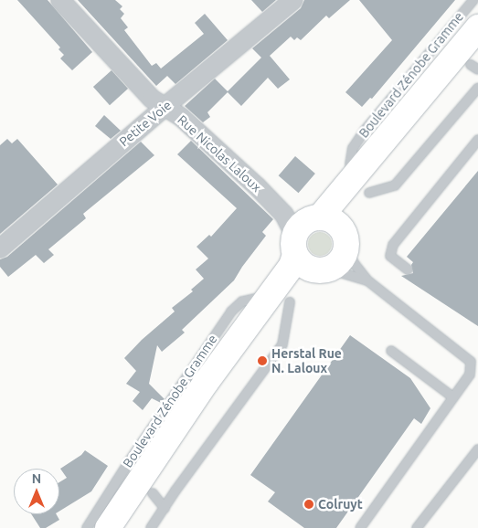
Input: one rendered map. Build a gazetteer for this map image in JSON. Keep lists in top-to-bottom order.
{
  "streets": {
    "main road": ["Boulevard Zénobe Gramme"],
    "street": ["Petite Voie", "Rue Nicolas Laloux"]
  },
  "crossings": [
    ["Boulevard Zénobe Gramme", "Rue Nicolas Laloux"],
    ["Petite Voie", "Rue Nicolas Laloux"]
  ],
  "places": ["Herstal Rue N. Laloux", "Colruyt"],
  "north": "top"
}
